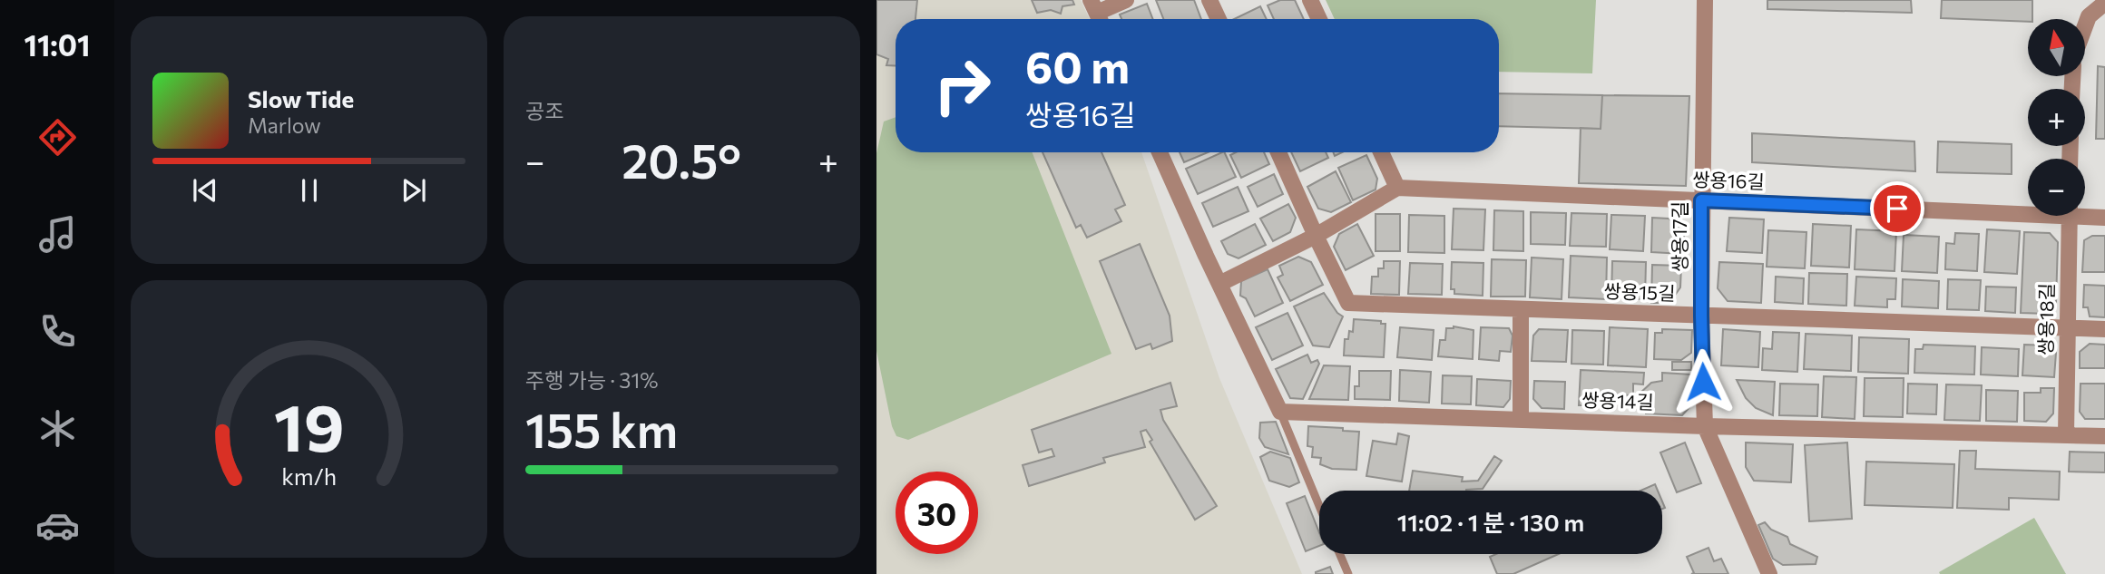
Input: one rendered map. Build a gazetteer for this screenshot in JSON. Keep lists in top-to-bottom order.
{
  "streets": {
    "street": [
      "쌍용16길",
      "쌍용17길",
      "쌍용15길",
      "쌍용18길",
      "쌍용14길"
    ]
  },
  "crossings": [
    ["쌍용16길", "쌍용17길"],
    ["쌍용17길", "쌍용15길"],
    ["쌍용17길", "쌍용14길"],
    ["쌍용15길", "쌍용18길"],
    ["쌍용18길", "쌍용14길"]
  ],
  "north": "top",
  "page": {
    "tabs": "11:01",
    "tile": [
      "공조",
      ["주행 가능 · 31%", "155 km"]
    ],
    "map_buttons": ["+", "−"],
    "turn": ["60 m", "쌍용16길"],
    "song": ["Slow Tide", "Marlow"],
    "heat": ["−", "20.5°", "+"],
    "limit": "30",
    "trip": "11:02 · 1 분 · 130 m",
    "gauge": ["19", "km/h"]
  }
}
